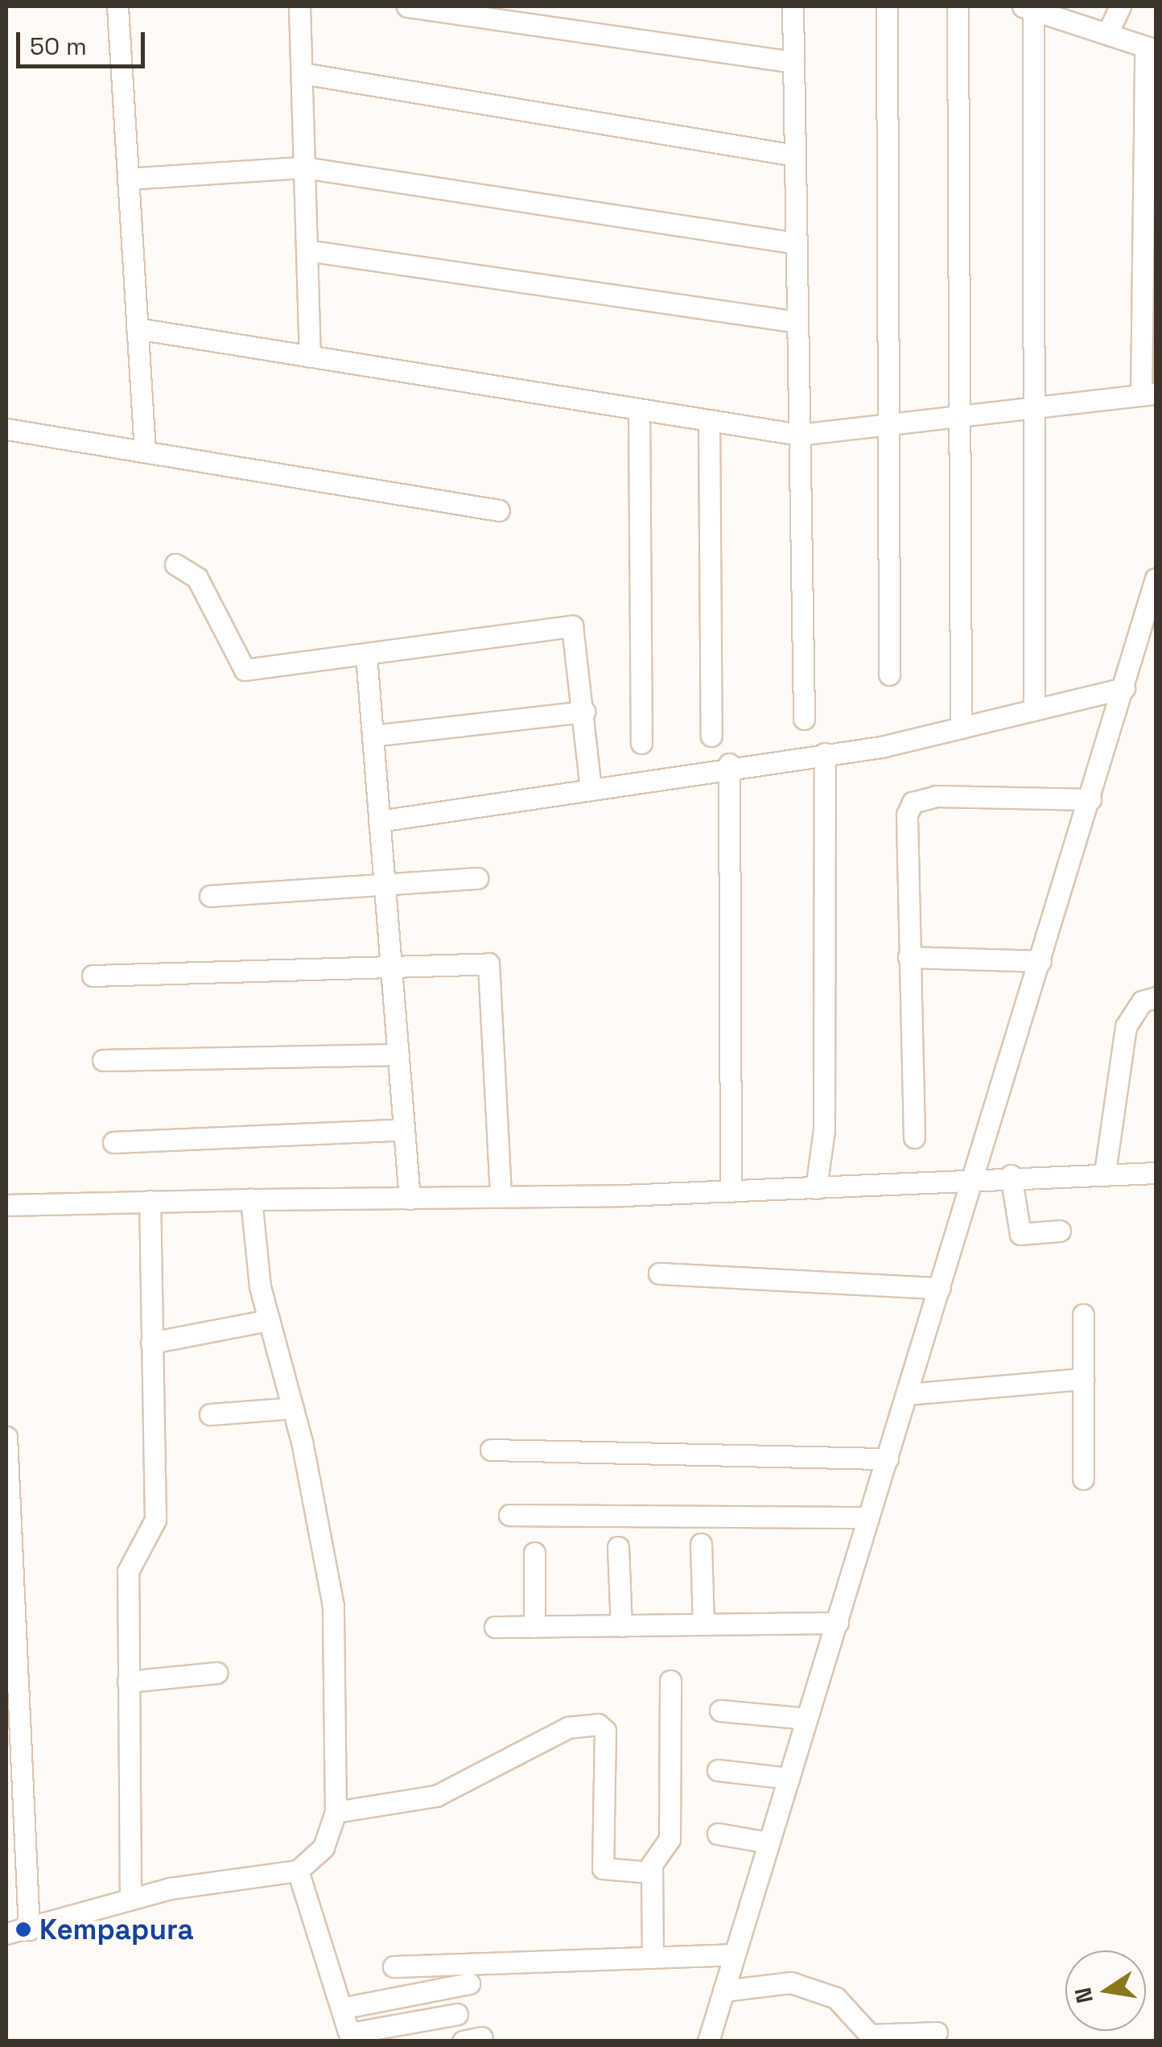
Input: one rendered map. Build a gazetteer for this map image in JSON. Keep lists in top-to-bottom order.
{
  "places": ["Kempapura"],
  "scale_bar": "50 m",
  "north": "left"
}
